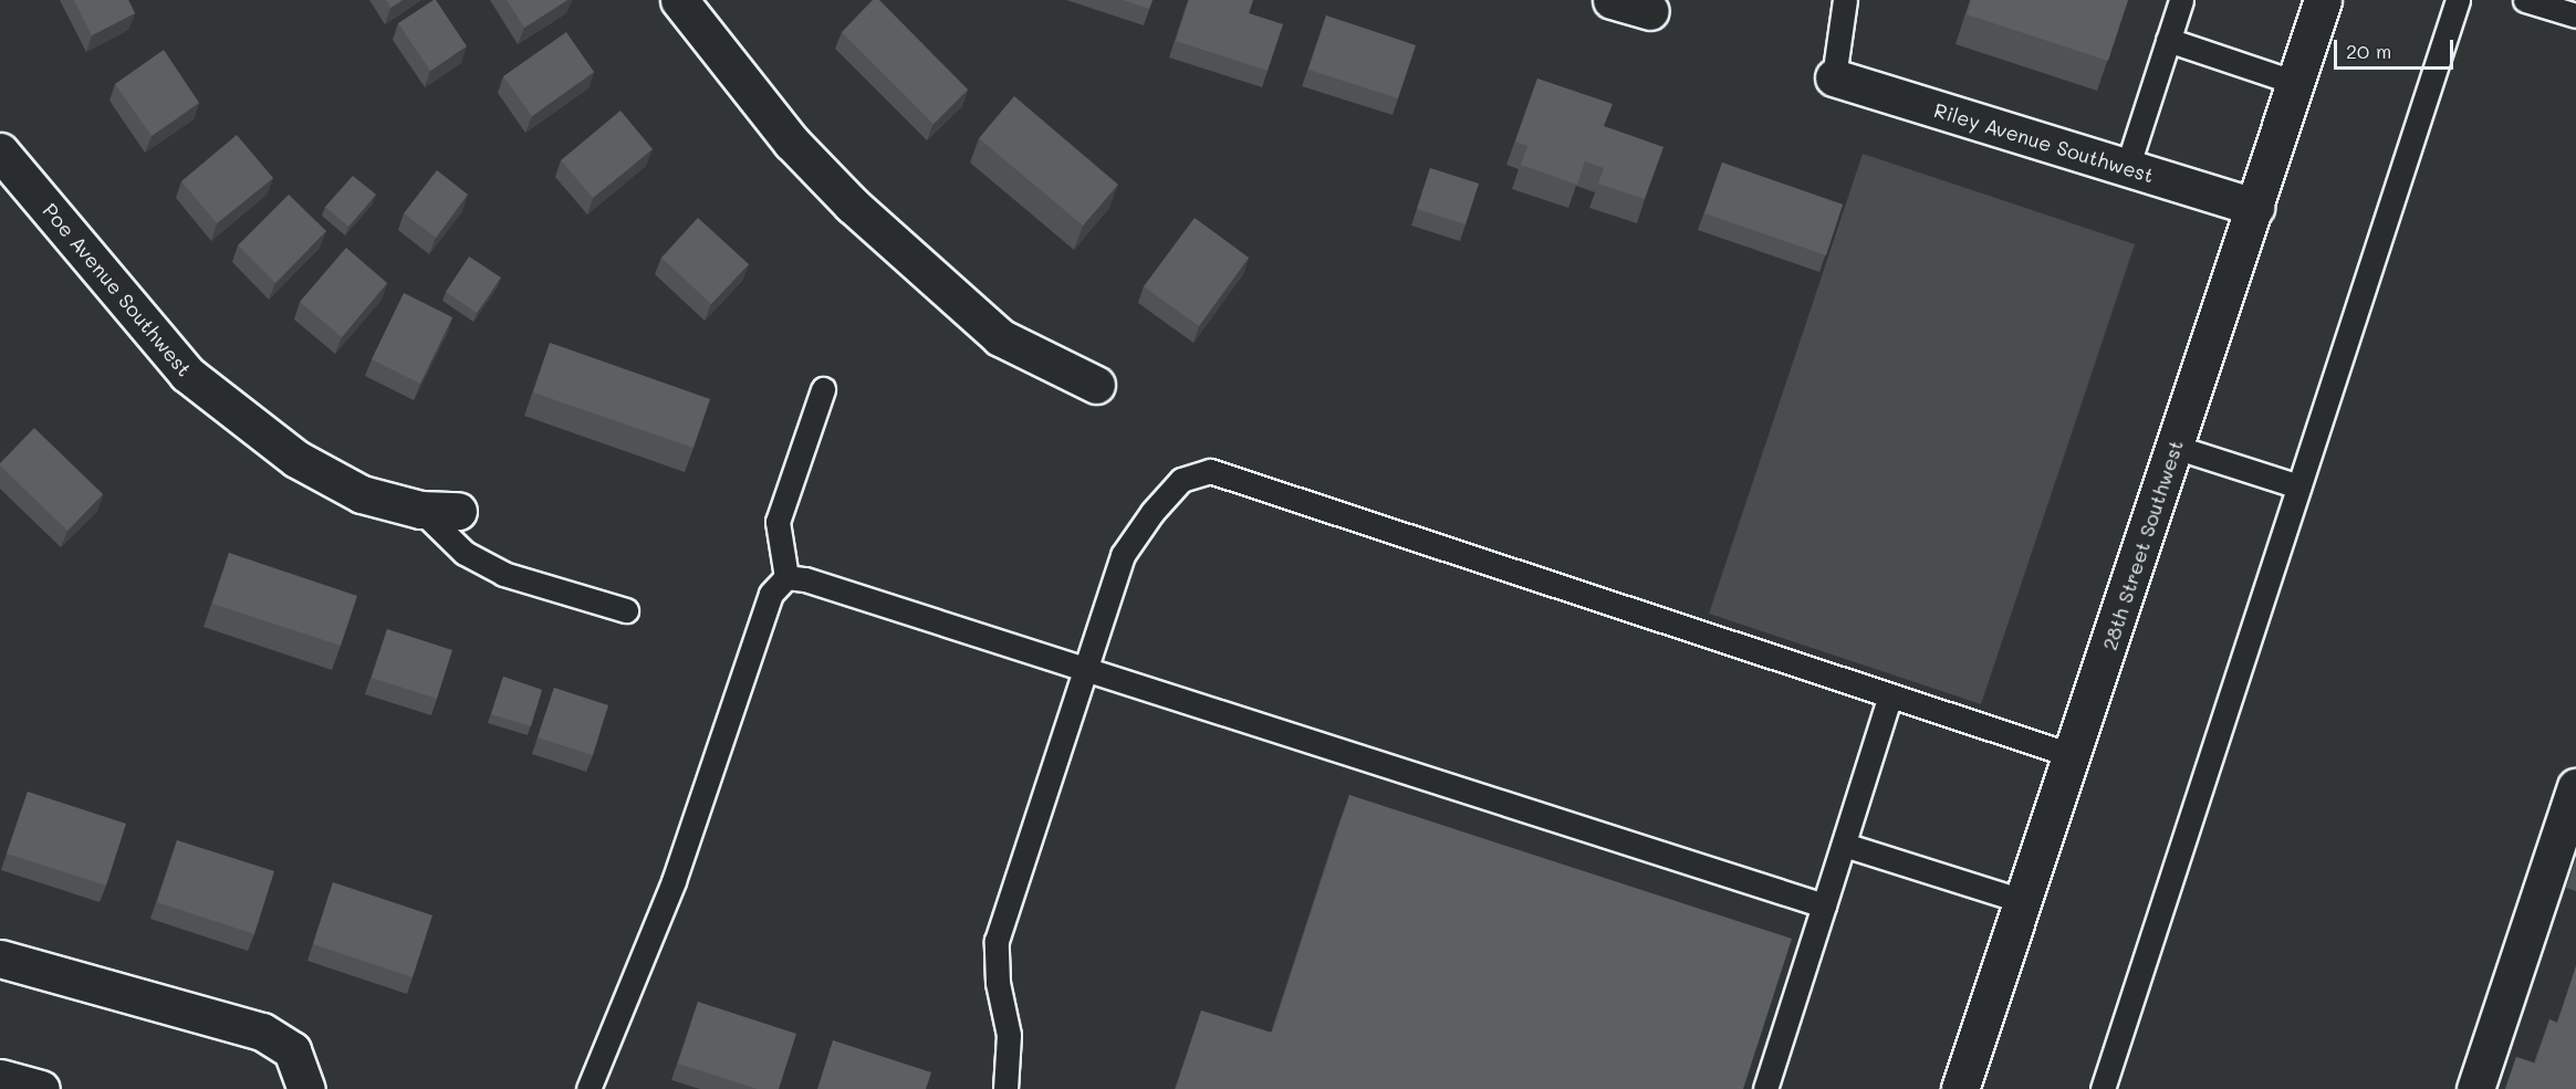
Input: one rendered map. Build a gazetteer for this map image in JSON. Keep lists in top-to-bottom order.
{
  "streets": {
    "street": ["Riley Avenue Southwest", "Poe Avenue Southwest", "28th Street Southwest"]
  },
  "crossings": [
    ["Riley Avenue Southwest", "28th Street Southwest"]
  ],
  "scale_bar": "20 m"
}
